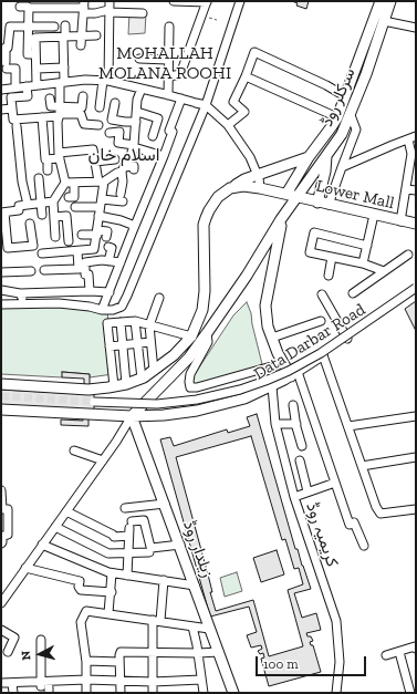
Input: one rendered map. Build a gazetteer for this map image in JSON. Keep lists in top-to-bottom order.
{
  "streets": {
    "main road": [
      "سرکلر روڈ",
      "Lower Mall",
      "Data Darbar Road",
      "زیلدار روڈ"
    ],
    "street": ["کریمیہ روڈ"]
  },
  "crossings": [
    ["سرکلر روڈ", "Lower Mall"],
    ["سرکلر روڈ", "Data Darbar Road"],
    ["سرکلر روڈ", "زیلدار روڈ"],
    ["Data Darbar Road", "کریمیہ روڈ"],
    ["Data Darbar Road", "زیلدار روڈ"]
  ],
  "districts": ["MOHALLAH MOLANA ROOHI", "اسلام خان"],
  "scale_bar": "100 m",
  "north": "left"
}
